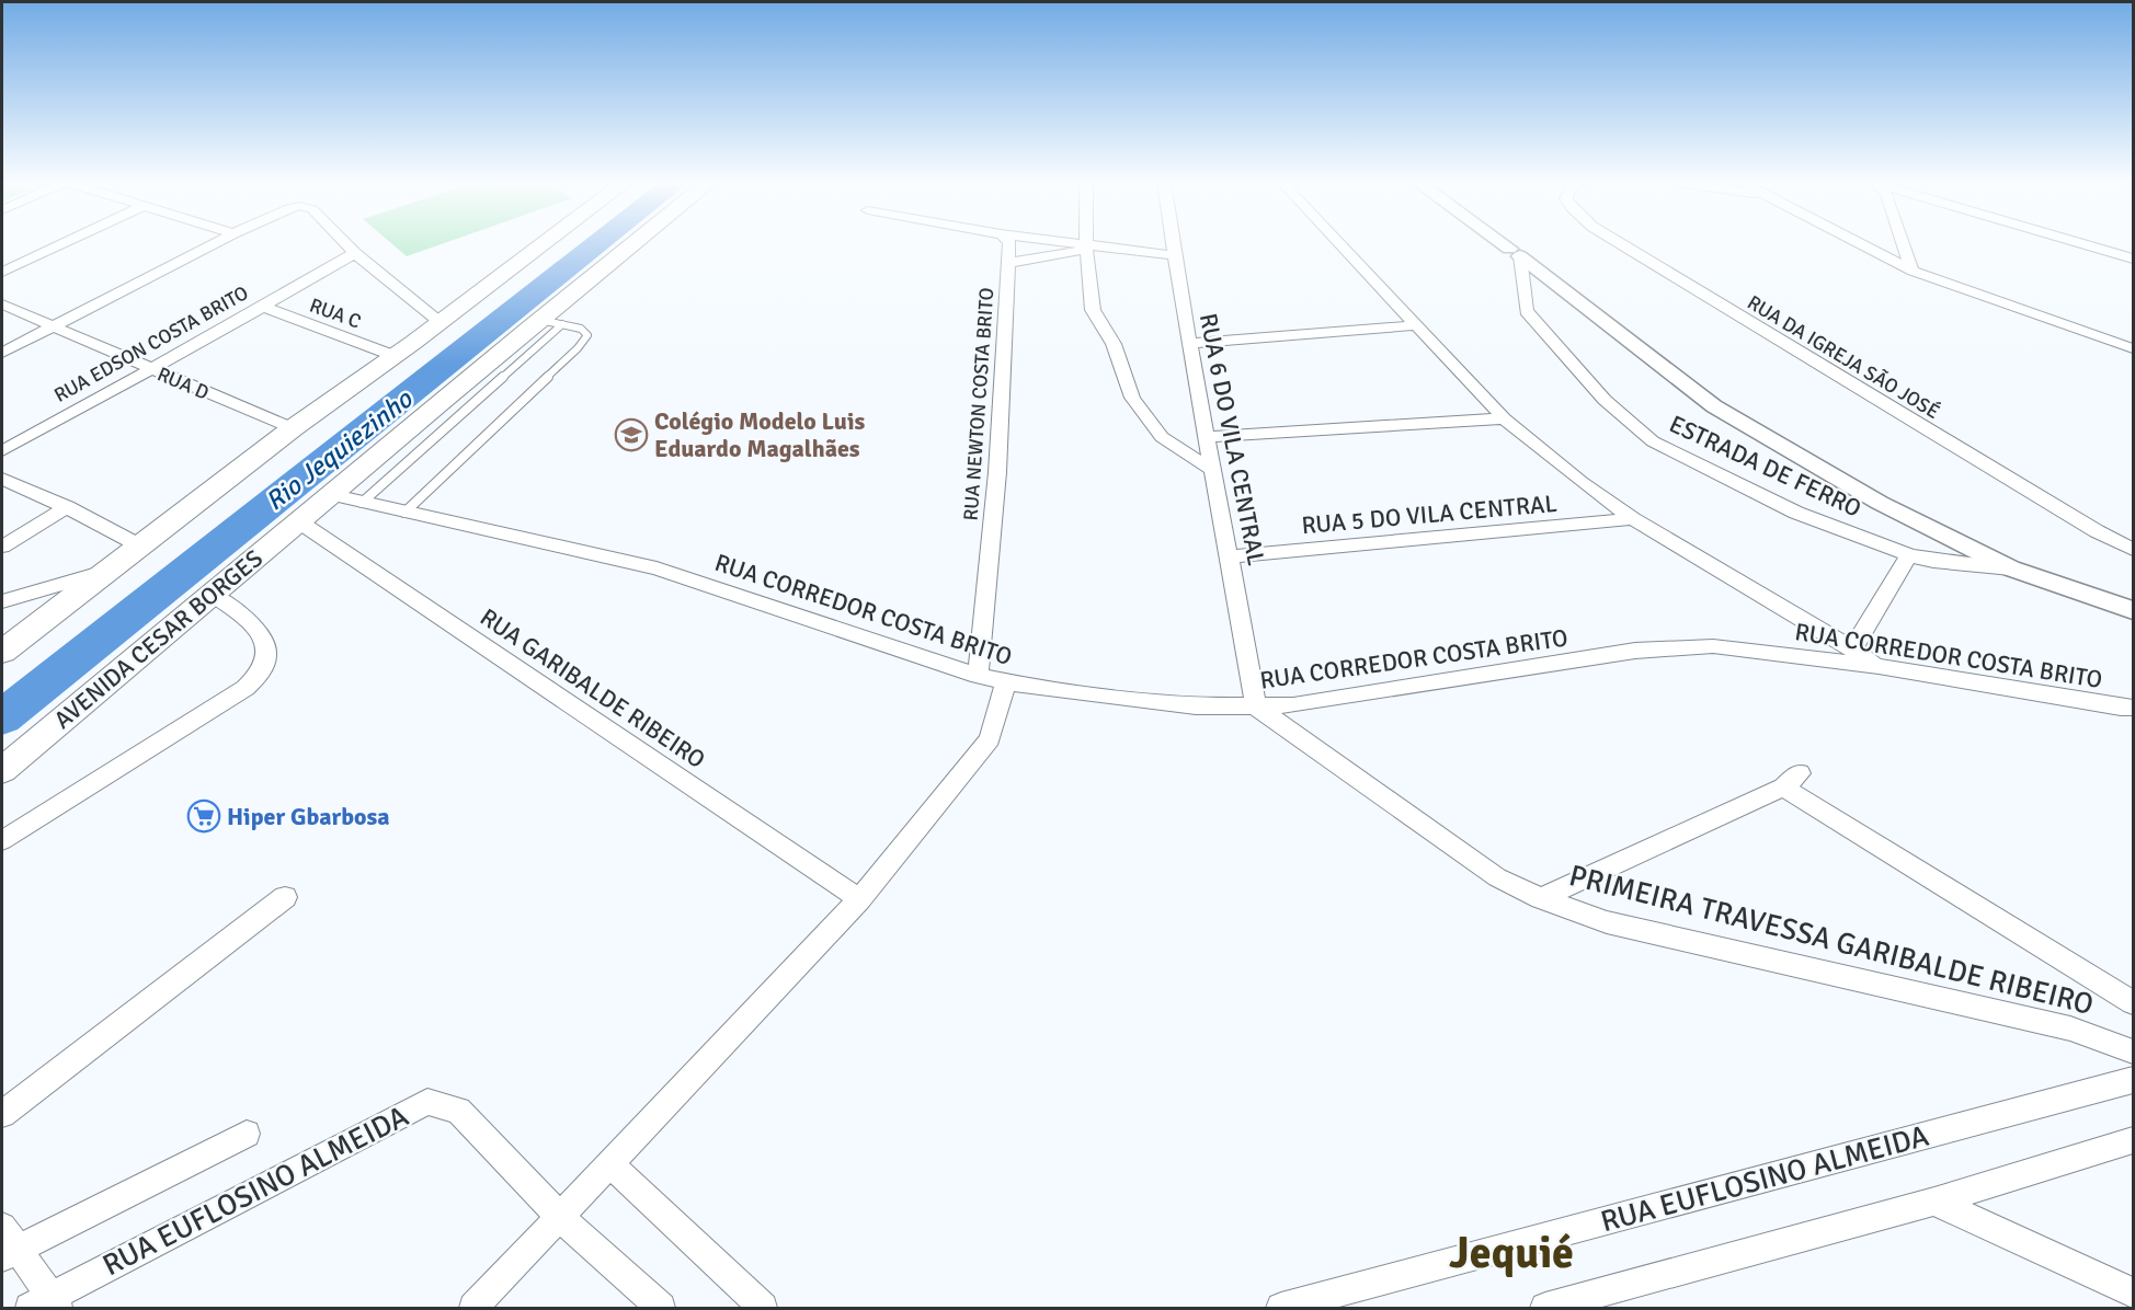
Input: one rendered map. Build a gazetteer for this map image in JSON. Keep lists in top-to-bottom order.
{
  "streets": {
    "main road": ["AVENIDA CESAR BORGES"],
    "street": [
      "RUA C",
      "RUA EDSON COSTA BRITO",
      "RUA DA IGREJA SÃO JOSÉ",
      "RUA D",
      "RUA NEWTON COSTA BRITO",
      "RUA 6 DO VILA CENTRAL",
      "ESTRADA DE FERRO",
      "RUA 5 DO VILA CENTRAL",
      "RUA CORREDOR COSTA BRITO",
      "RUA GARIBALDE RIBEIRO",
      "PRIMEIRA TRAVESSA GARIBALDE RIBEIRO",
      "RUA EUFLOSINO ALMEIDA"
    ]
  },
  "crossings": [
    ["RUA C", "RUA EDSON COSTA BRITO"],
    ["RUA EDSON COSTA BRITO", "RUA D"],
    ["RUA NEWTON COSTA BRITO", "RUA CORREDOR COSTA BRITO"],
    ["RUA 6 DO VILA CENTRAL", "RUA 5 DO VILA CENTRAL"],
    ["RUA 6 DO VILA CENTRAL", "RUA CORREDOR COSTA BRITO"],
    ["RUA 6 DO VILA CENTRAL", "PRIMEIRA TRAVESSA GARIBALDE RIBEIRO"],
    ["RUA CORREDOR COSTA BRITO", "AVENIDA CESAR BORGES"],
    ["RUA CORREDOR COSTA BRITO", "PRIMEIRA TRAVESSA GARIBALDE RIBEIRO"],
    ["AVENIDA CESAR BORGES", "RUA GARIBALDE RIBEIRO"]
  ],
  "districts": ["Jequié"],
  "water": ["Rio Jequiezinho"],
  "places": {
    "school or university": ["Colégio Modelo Luis Eduardo Magalhães"],
    "supermarket": ["Hiper Gbarbosa"]
  }
}
